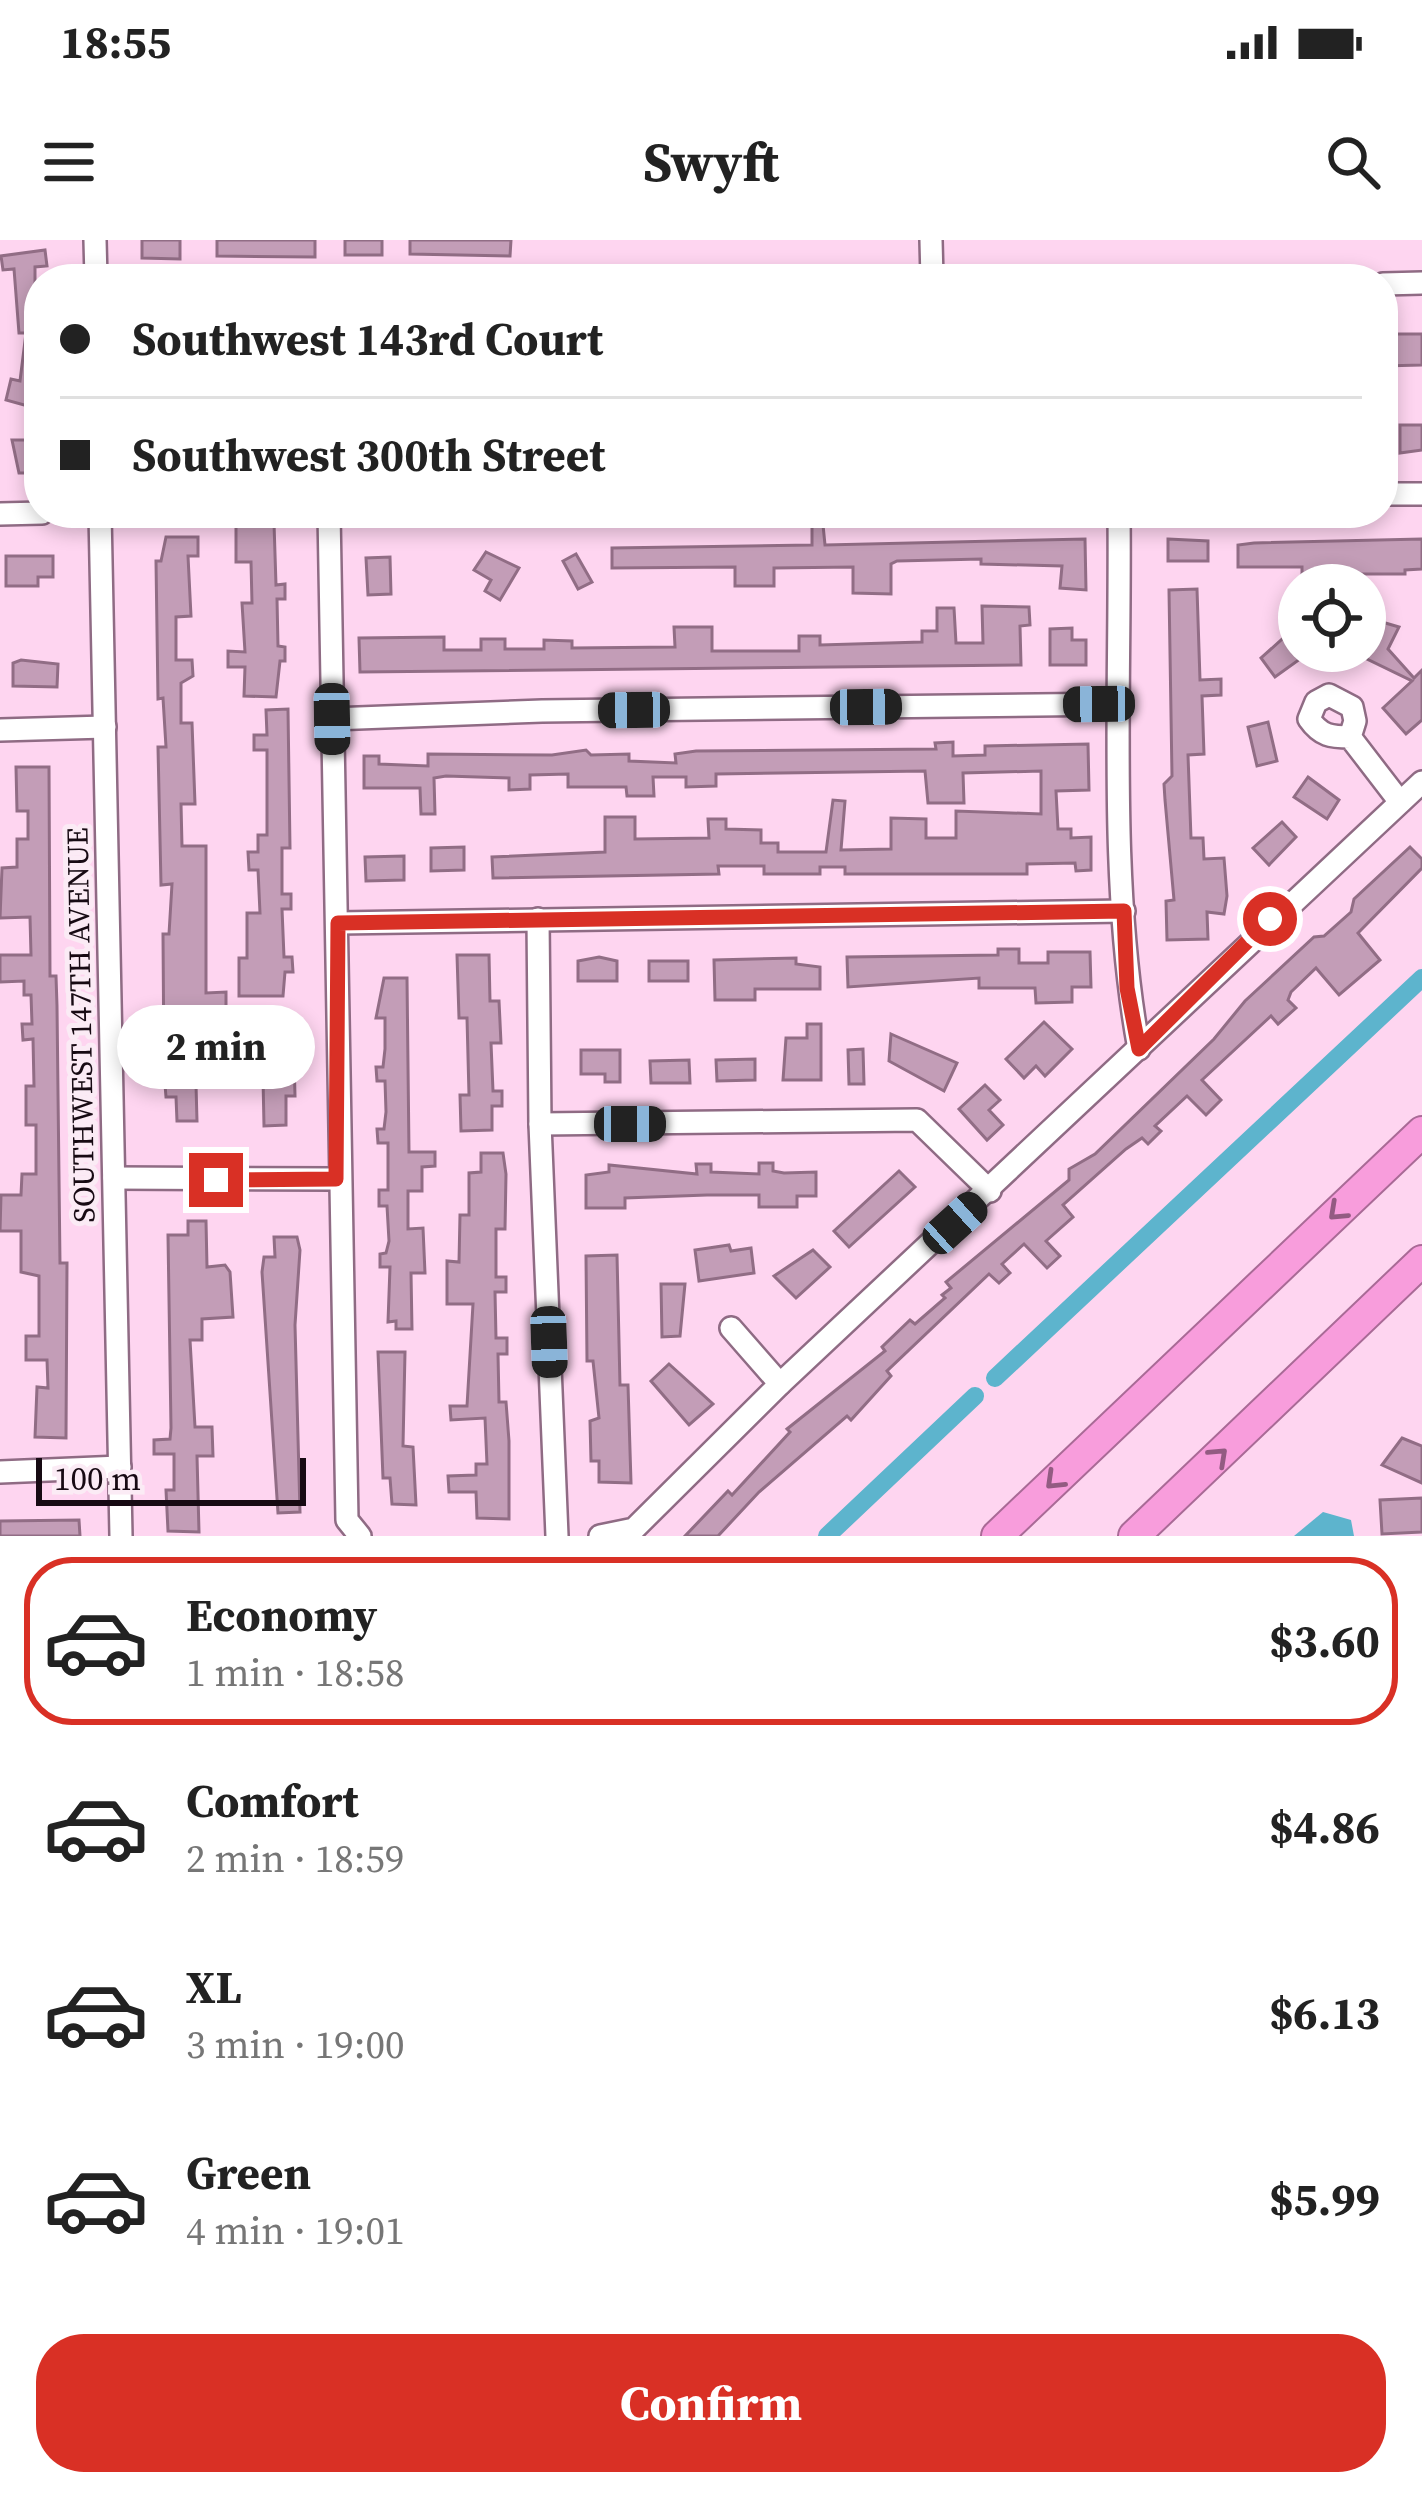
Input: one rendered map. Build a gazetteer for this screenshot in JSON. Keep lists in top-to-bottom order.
{
  "streets": {
    "street": ["SOUTHWEST 147TH AVENUE"]
  },
  "scale_bar": "100 m",
  "page": {
    "status": "18:55",
    "header": "Swyft",
    "banner": ["Southwest 143rd Court", "Southwest 300th Street"],
    "bubble": "2 min",
    "scale": "100 m",
    "list": [
      {
        "name": "Economy",
        "note": "1 min · 18:58",
        "value": "$3.60"
      },
      {
        "name": "Comfort",
        "note": "2 min · 18:59",
        "value": "$4.86"
      },
      {
        "name": "XL",
        "note": "3 min · 19:00",
        "value": "$6.13"
      },
      {
        "name": "Green",
        "note": "4 min · 19:01",
        "value": "$5.99"
      }
    ],
    "buttons": "Confirm"
  }
}
